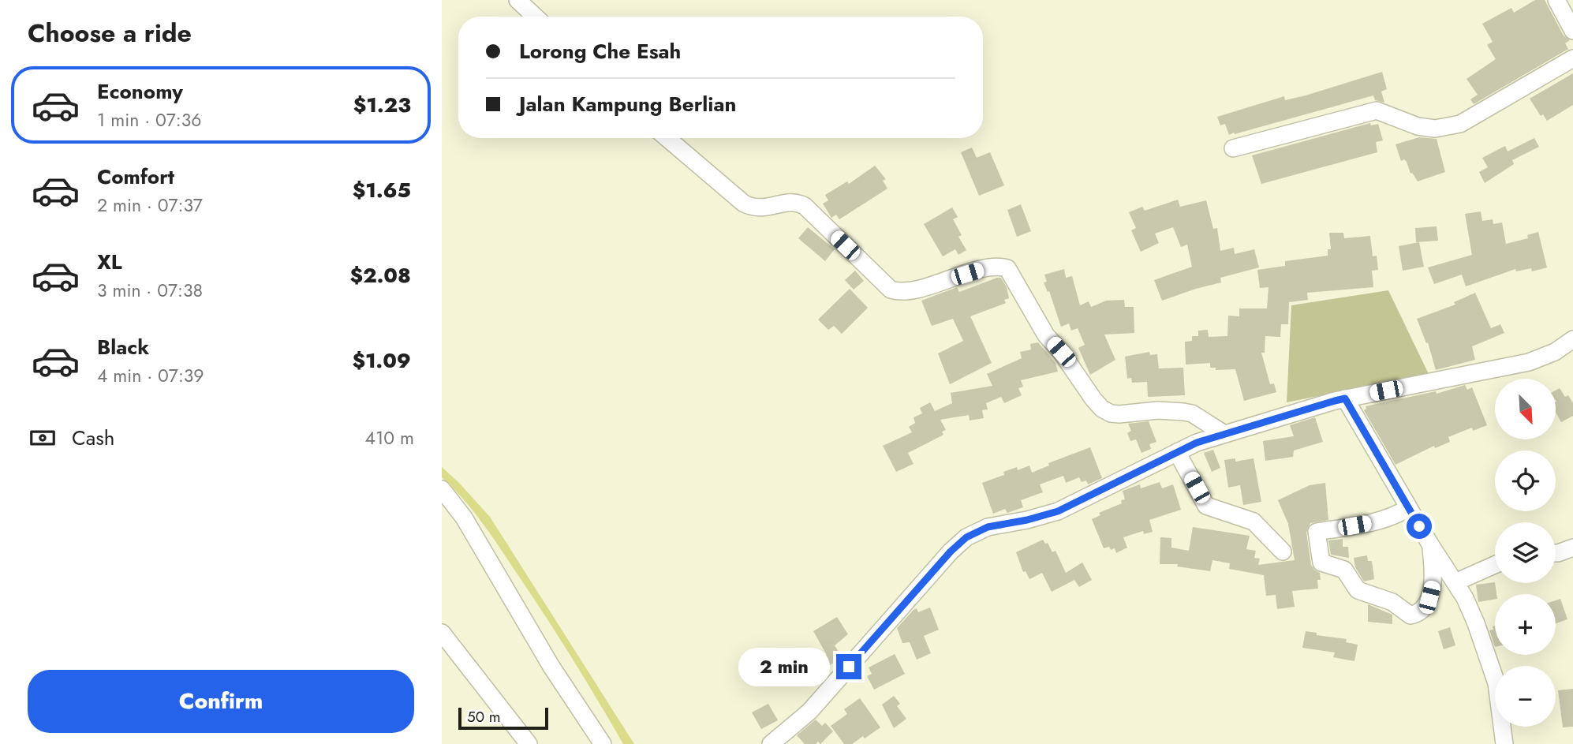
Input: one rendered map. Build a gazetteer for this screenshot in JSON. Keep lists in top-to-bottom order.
{
  "scale_bar": "50 m",
  "north": "bottom right",
  "page": {
    "heading": "Choose a ride",
    "banner": ["Lorong Che Esah", "Jalan Kampung Berlian"],
    "list": [
      {
        "name": "Economy",
        "note": "1 min · 07:36",
        "value": "$1.23"
      },
      {
        "name": "Comfort",
        "note": "2 min · 07:37",
        "value": "$1.65"
      },
      {
        "name": "XL",
        "note": "3 min · 07:38",
        "value": "$2.08"
      },
      {
        "name": "Black",
        "note": "4 min · 07:39",
        "value": "$1.09"
      }
    ],
    "map_buttons": ["+", "−"],
    "pay": ["Cash", "410 m"],
    "bubble": "2 min",
    "buttons": "Confirm",
    "scale": "50 m"
  }
}
